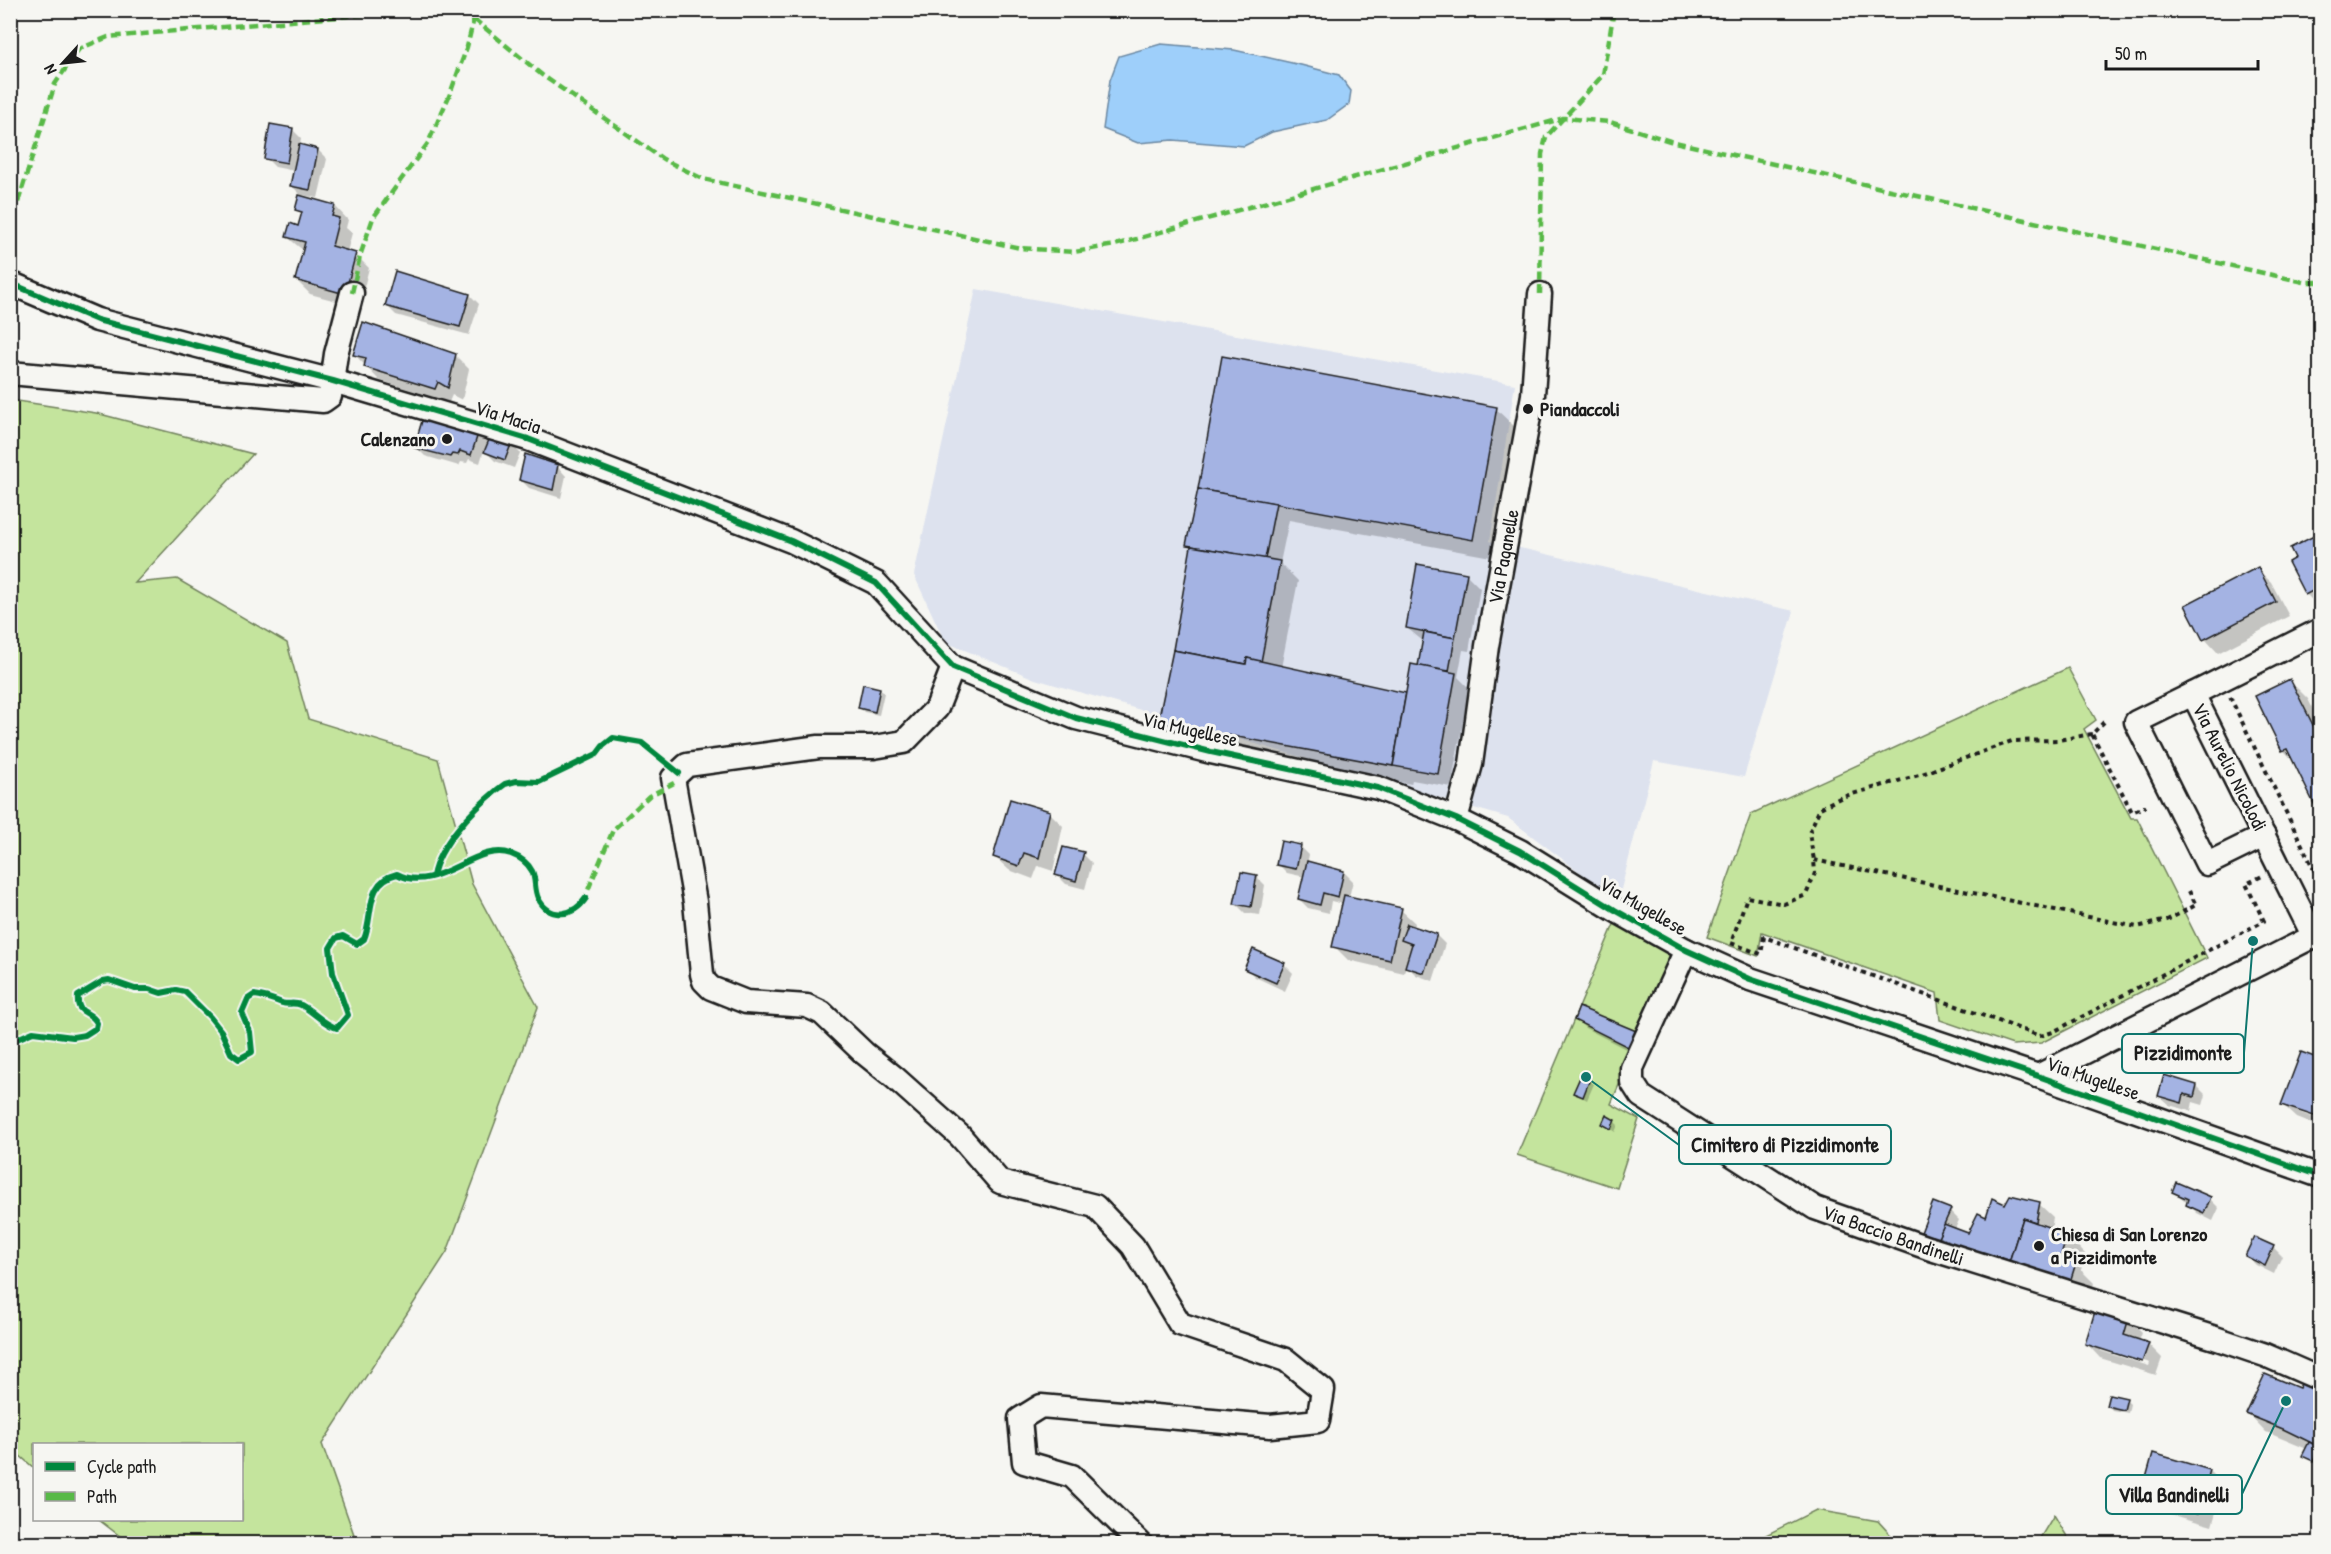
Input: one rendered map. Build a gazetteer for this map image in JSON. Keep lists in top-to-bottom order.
{
  "streets": {
    "street": [
      "Via Macia",
      "Via Paganelle",
      "Via Mugellese",
      "Via Aurelio Nicolodi",
      "Via Baccio Bandinelli"
    ]
  },
  "crossings": [
    ["Via Macia", "Via Mugellese"],
    ["Via Paganelle", "Via Mugellese"],
    ["Via Mugellese", "Via Baccio Bandinelli"]
  ],
  "places": [
    "Piandaccoli",
    "Calenzano",
    "Pizzidimonte",
    "Cimitero di Pizzidimonte",
    "Chiesa di San Lorenzo a Pizzidimonte",
    "Villa Bandinelli"
  ],
  "legend": ["Cycle path", "Path"],
  "scale_bar": "50 m",
  "north": "bottom left"
}
